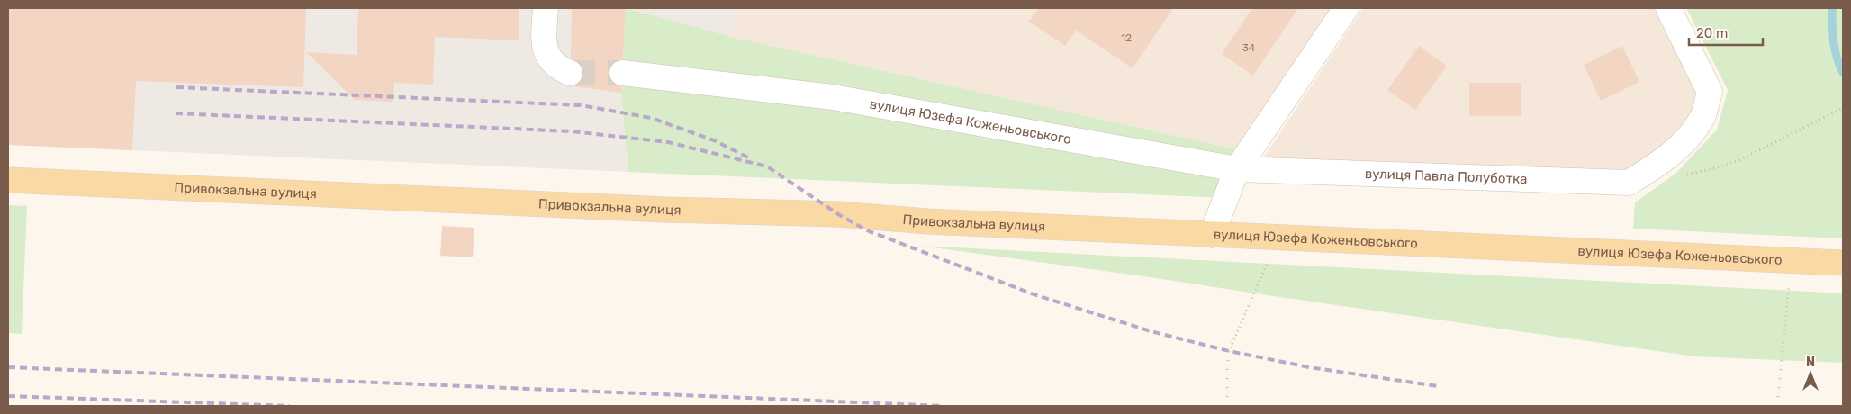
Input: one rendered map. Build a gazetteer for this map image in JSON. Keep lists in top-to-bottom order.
{
  "streets": {
    "main road": ["вулиця Юзефа Коженьовського", "Привокзальна вулиця"],
    "street": ["вулиця Павла Полуботка"]
  },
  "crossings": [
    ["вулиця Юзефа Коженьовського", "вулиця Павла Полуботка"],
    ["вулиця Юзефа Коженьовського", "Привокзальна вулиця"]
  ],
  "house_numbers": ["12", "34"],
  "scale_bar": "20 m",
  "north": "top"
}
